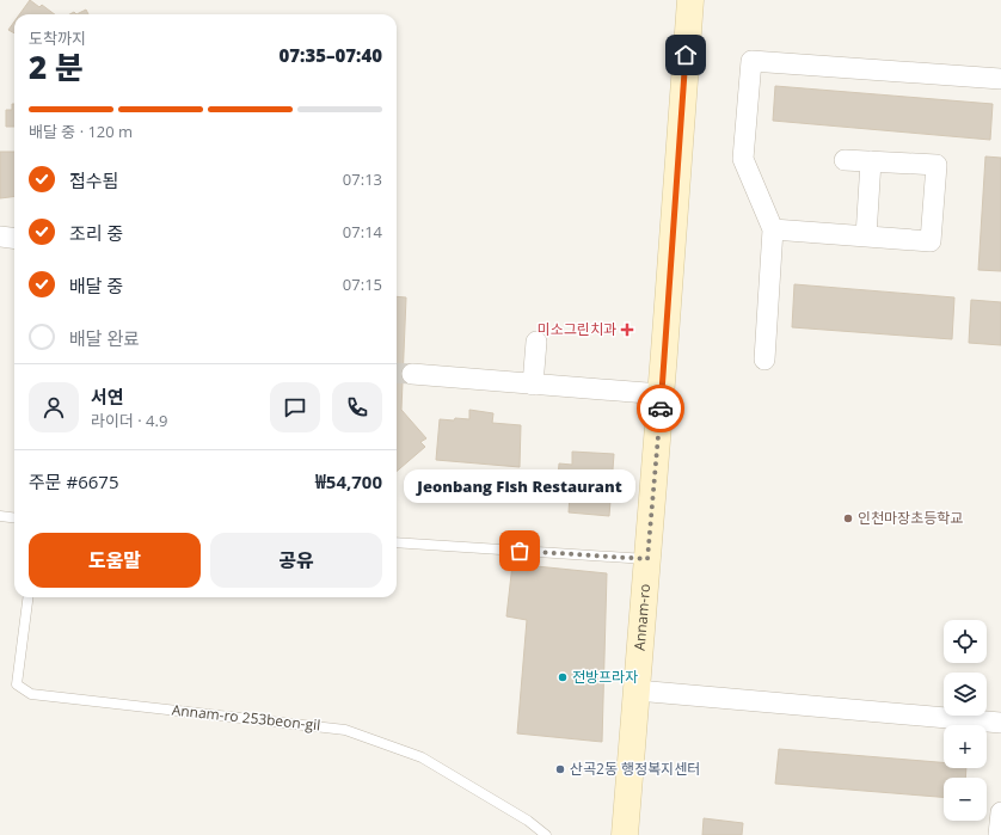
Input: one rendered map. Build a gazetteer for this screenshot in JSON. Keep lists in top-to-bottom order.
{
  "streets": {
    "main road": ["Annam-ro"],
    "lane": ["Annam-ro 253beon-gil"]
  },
  "places": {
    "health": ["미소그린치과"],
    "other": [
      "인천마장초등학교",
      "Jeonbang Fish Restaurant",
      "전방프라자",
      "산곡2동 행정복지센터"
    ]
  },
  "page": {
    "heading": ["2 분", "도착까지", "07:35–07:40"],
    "panel": [
      "서연",
      "라이더 · 4.9",
      "주문 #6675",
      "₩54,700"
    ],
    "bar": "배달 중 · 120 m",
    "list": [
      ["접수됨", "07:13"],
      ["조리 중", "07:14"],
      ["배달 중", "07:15"],
      "배달 완료"
    ],
    "bubble": "Jeonbang Fish Restaurant",
    "buttons": ["도움말", "공유"],
    "map_buttons": ["+", "−"]
  }
}
